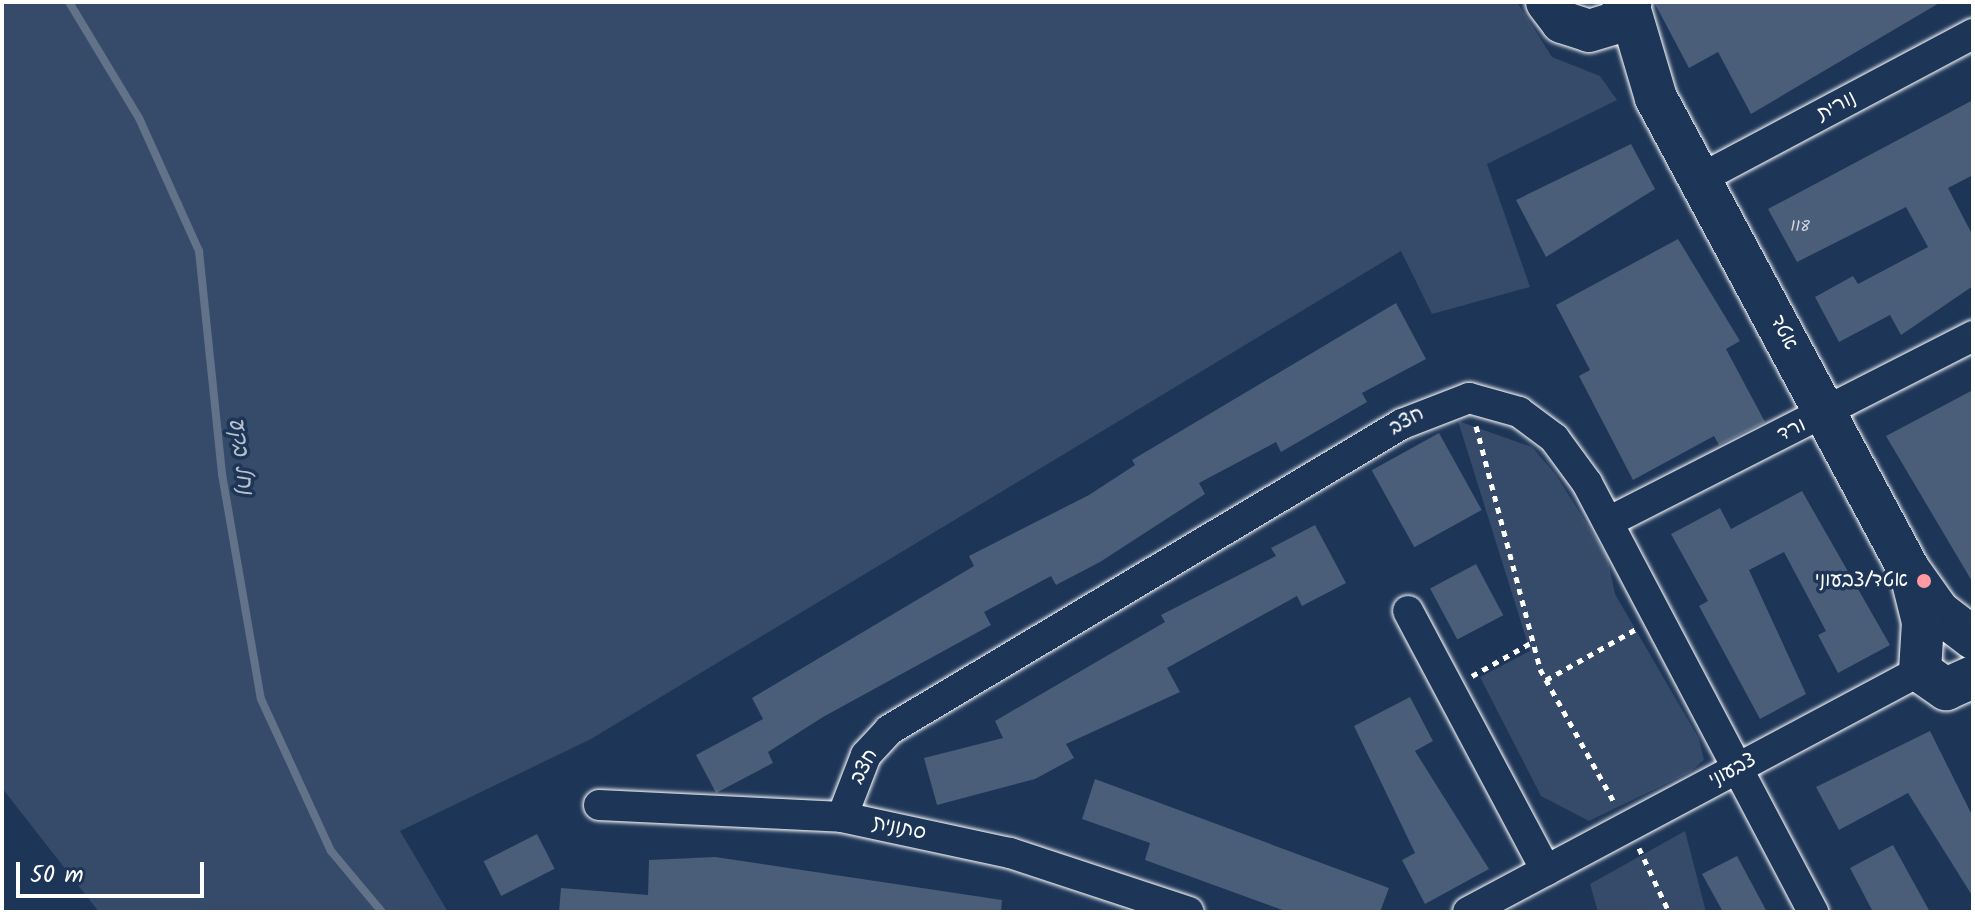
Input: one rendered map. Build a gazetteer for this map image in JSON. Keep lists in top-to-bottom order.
{
  "streets": {
    "street": [
      "נורית",
      "אטד",
      "חצב",
      "ורד",
      "צבעוני",
      "סתונית"
    ]
  },
  "crossings": [
    ["נורית", "אטד"],
    ["אטד", "ורד"],
    ["אטד", "צבעוני"],
    ["חצב", "סתונית"]
  ],
  "water": ["נחל בקע"],
  "places": ["אטד/צבעוני"],
  "house_numbers": ["118"],
  "scale_bar": "50 m"
}
